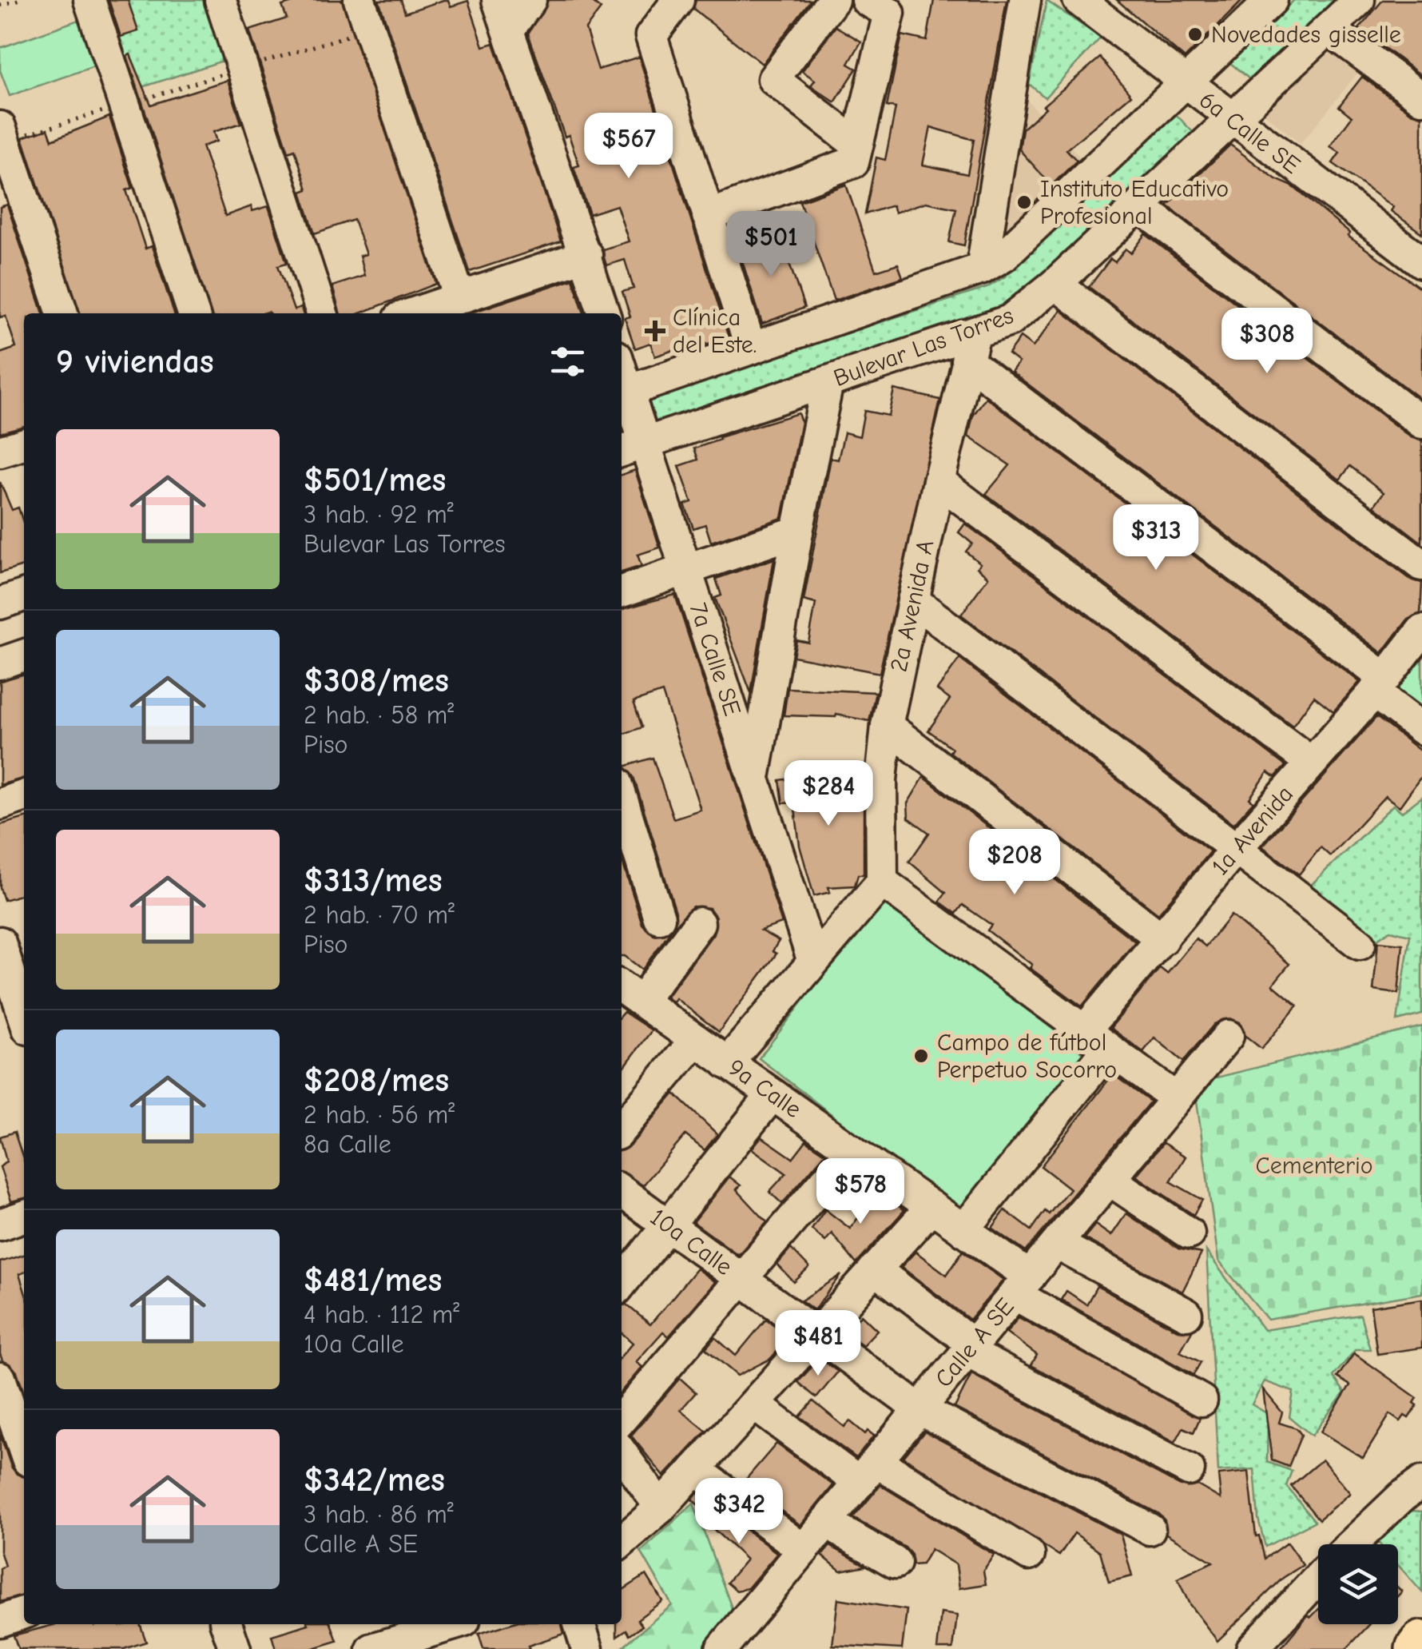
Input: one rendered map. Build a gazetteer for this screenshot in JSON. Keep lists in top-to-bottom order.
{
  "streets": {
    "street": [
      "6a Calle SE",
      "Bulevar Las Torres",
      "2a Avenida A",
      "7a Calle SE",
      "1a Avenida",
      "9a Calle",
      "10a Calle",
      "Calle A SE"
    ]
  },
  "crossings": [
    ["6a Calle SE", "Bulevar Las Torres"],
    ["Bulevar Las Torres", "2a Avenida A"],
    ["Bulevar Las Torres", "7a Calle SE"],
    ["9a Calle", "Calle A SE"],
    ["10a Calle", "Calle A SE"]
  ],
  "parks": ["Cementerio"],
  "places": {
    "other": ["Novedades gisselle", "Instituto Educativo Profesional", "Campo de fútbol Perpetuo Socorro"],
    "health": ["Clínica del Este."]
  },
  "page": {
    "price": [
      "$567",
      "$501",
      "$308",
      "$313",
      "$284",
      "$208",
      "$578",
      "$481",
      "$342"
    ],
    "heading": "9 viviendas",
    "list": [
      {
        "name": "$501/mes",
        "note": "3 hab. · 92 m² · Bulevar Las Torres"
      },
      {
        "name": "$308/mes",
        "note": "2 hab. · 58 m² · Piso"
      },
      {
        "name": "$313/mes",
        "note": "2 hab. · 70 m² · Piso"
      },
      {
        "name": "$208/mes",
        "note": "2 hab. · 56 m² · 8a Calle"
      },
      {
        "name": "$481/mes",
        "note": "4 hab. · 112 m² · 10a Calle"
      },
      {
        "name": "$342/mes",
        "note": "3 hab. · 86 m² · Calle A SE"
      }
    ]
  }
}
